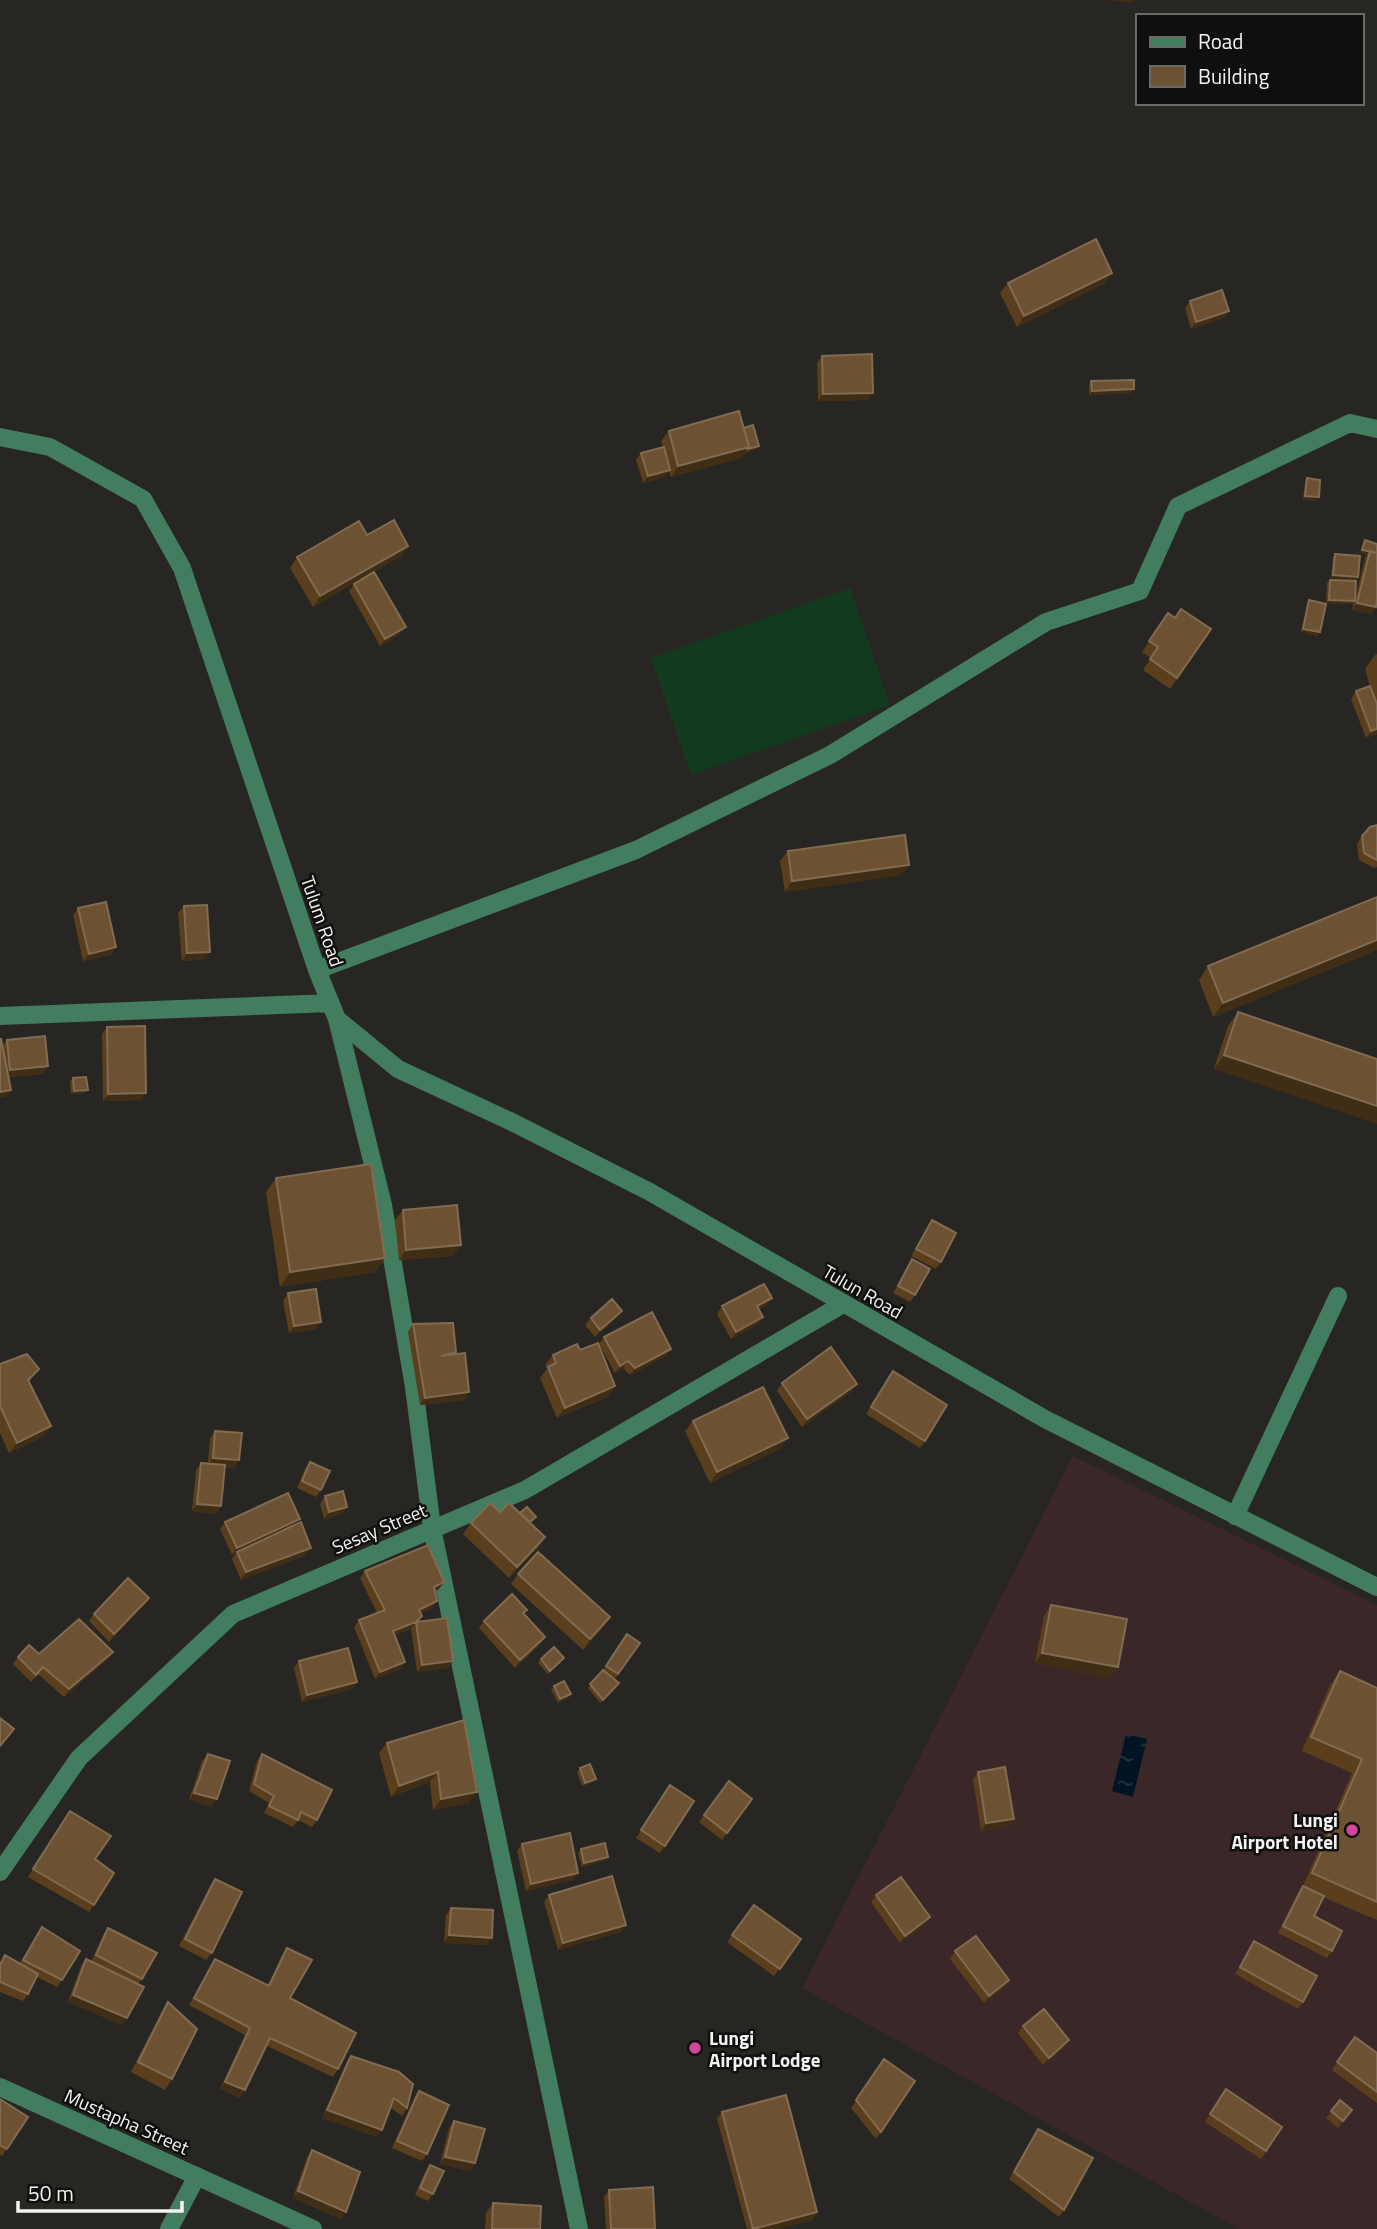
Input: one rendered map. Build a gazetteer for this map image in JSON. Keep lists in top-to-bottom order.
{
  "streets": {
    "street": [
      "Tulum Road",
      "Tulun Road",
      "Sesay Street",
      "Mustapha Street"
    ]
  },
  "crossings": [
    ["Tulum Road", "Tulun Road"],
    ["Tulum Road", "Sesay Street"],
    ["Tulun Road", "Sesay Street"]
  ],
  "places": ["Lungi Airport Hotel", "Lungi Airport Lodge"],
  "legend": ["Road", "Building"],
  "scale_bar": "50 m"
}
